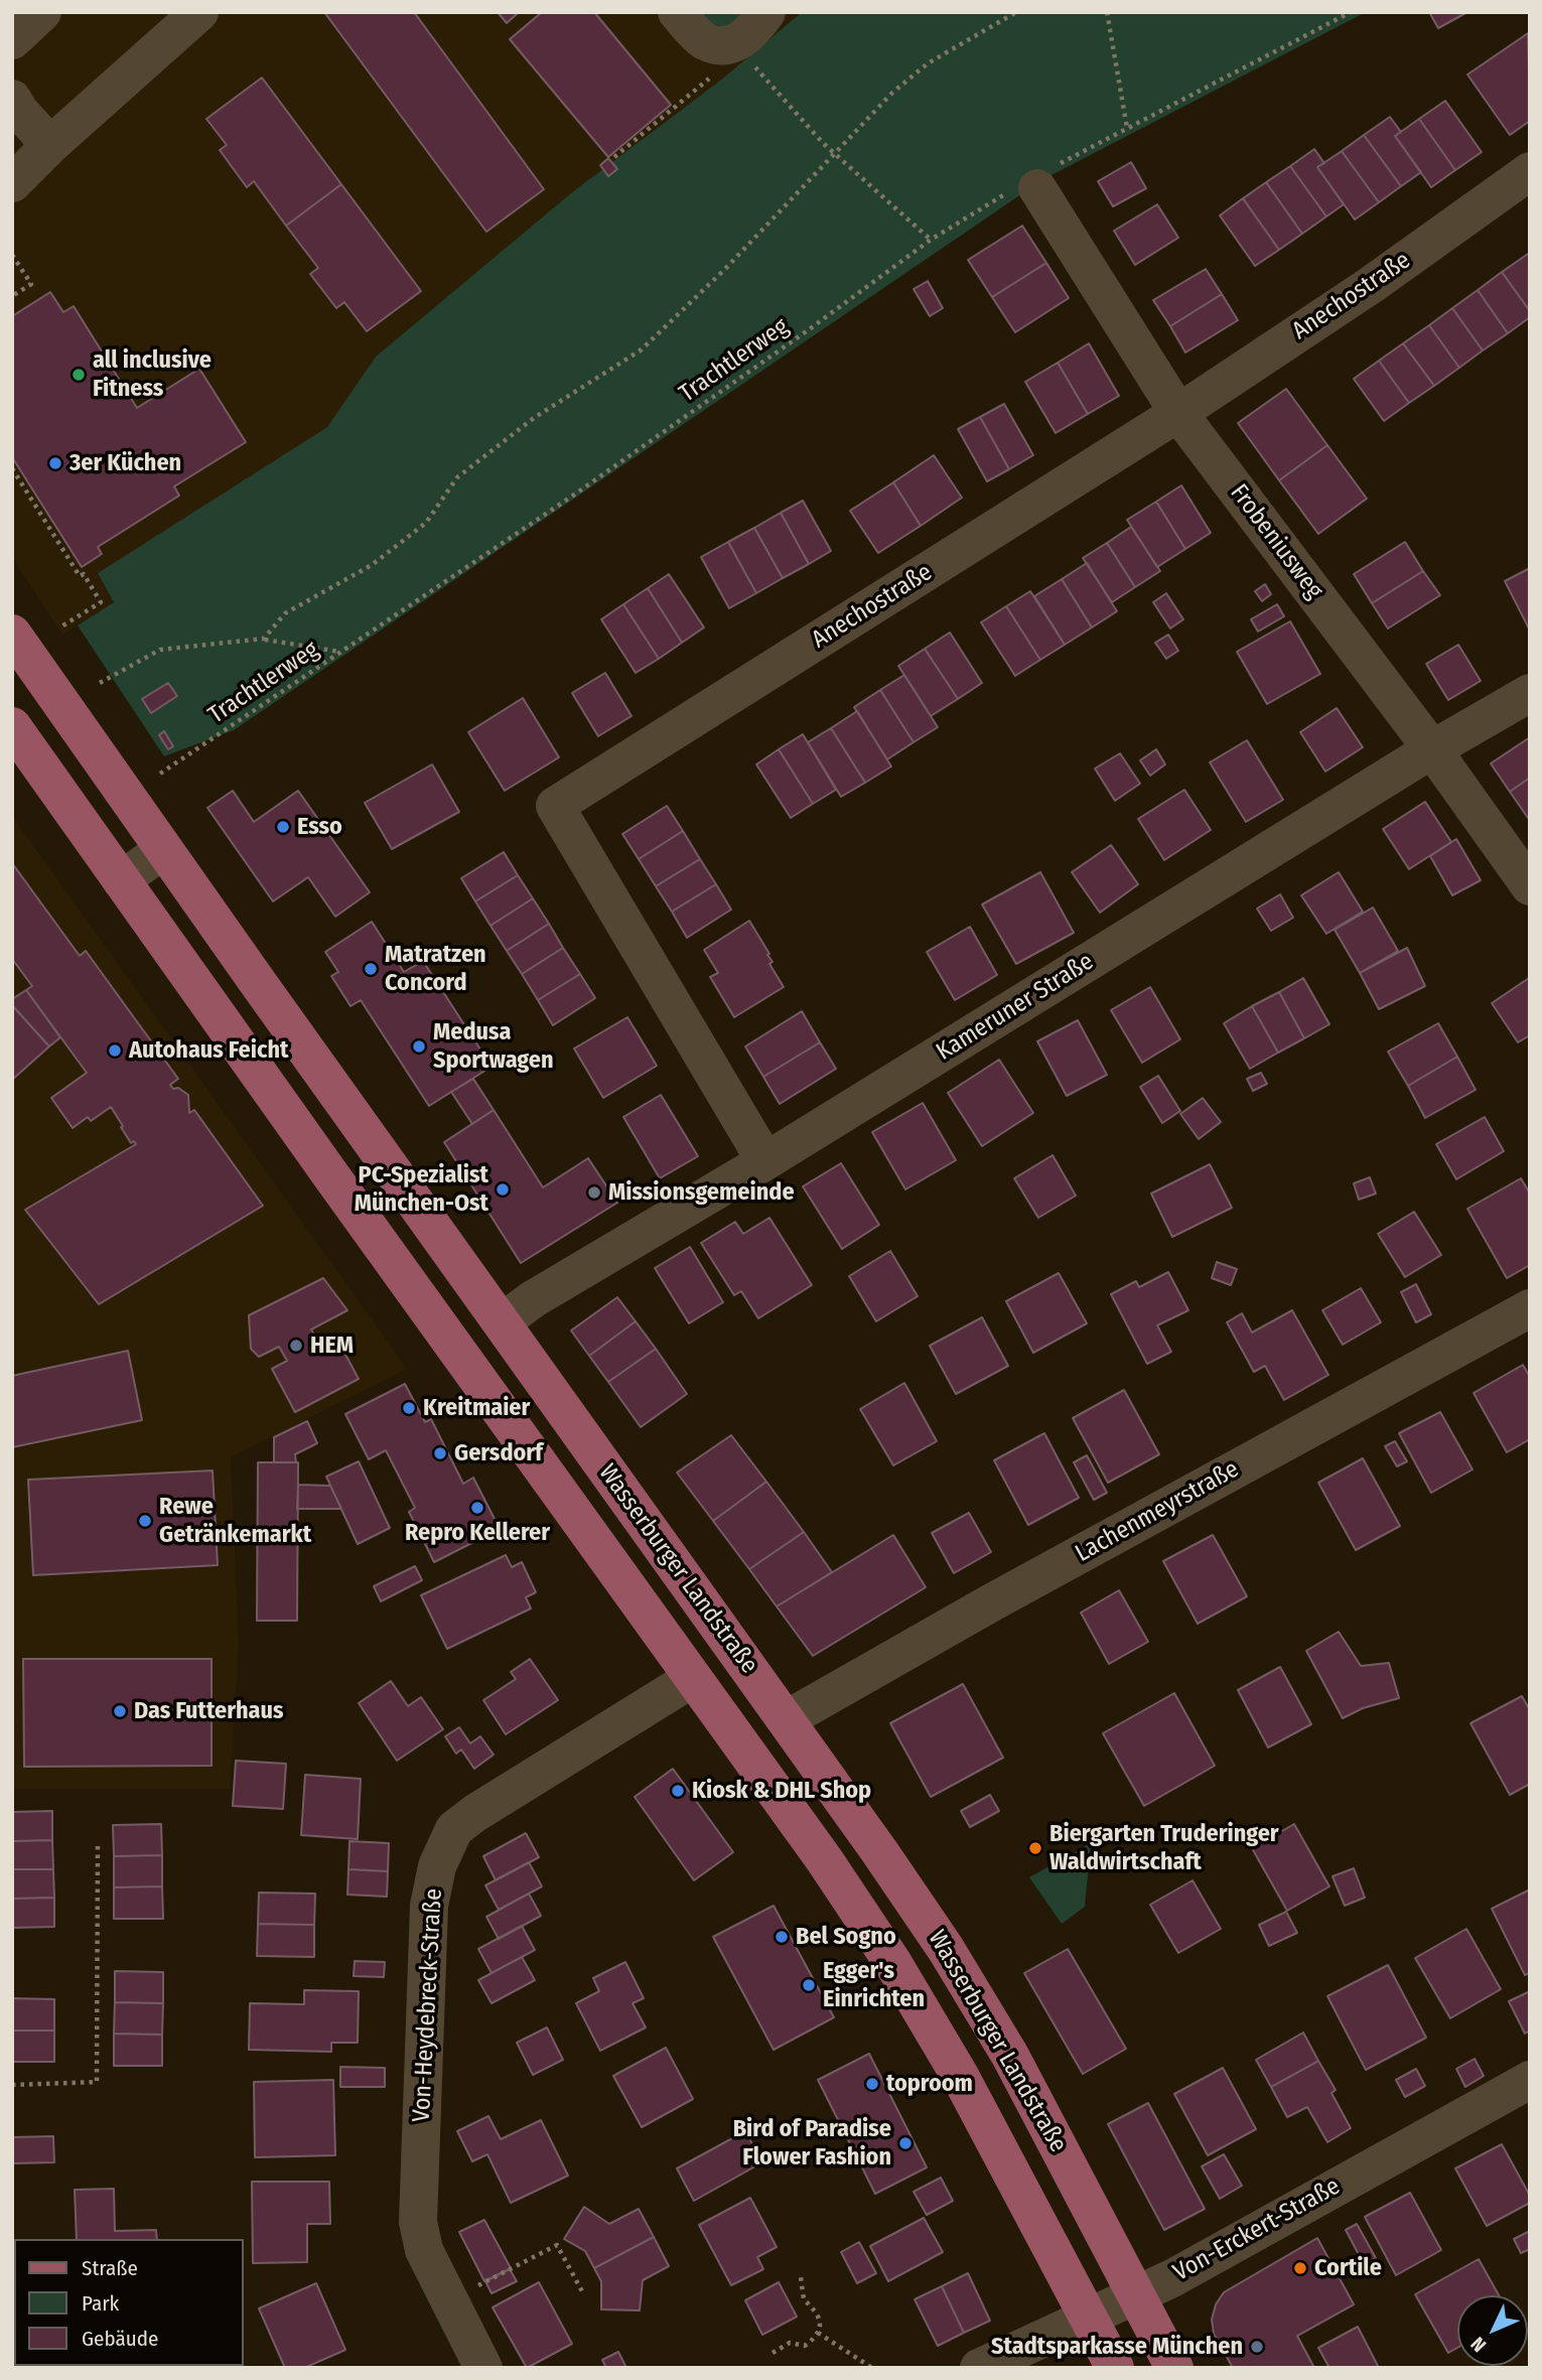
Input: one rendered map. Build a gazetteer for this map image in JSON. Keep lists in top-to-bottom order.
{
  "streets": {
    "main road": ["Wasserburger Landstraße"],
    "street": [
      "Anechostraße",
      "Frobeniusweg",
      "Kameruner Straße",
      "Lachenmeyrstraße",
      "Von-Heydebreck-Straße",
      "Von-Erckert-Straße"
    ],
    "path": ["Trachtlerweg"]
  },
  "crossings": [
    ["Anechostraße", "Frobeniusweg"],
    ["Anechostraße", "Kameruner Straße"],
    ["Trachtlerweg", "Frobeniusweg"],
    ["Frobeniusweg", "Kameruner Straße"],
    ["Kameruner Straße", "Wasserburger Landstraße"],
    ["Lachenmeyrstraße", "Wasserburger Landstraße"],
    ["Wasserburger Landstraße", "Von-Heydebreck-Straße"],
    ["Wasserburger Landstraße", "Von-Erckert-Straße"]
  ],
  "places": [
    "all inclusive Fitness",
    "3er Küchen",
    "Esso",
    "Matratzen Concord",
    "Medusa Sportwagen",
    "Autohaus Feicht",
    "PC-Spezialist München-Ost",
    "Missionsgemeinde",
    "HEM",
    "Kreitmaier",
    "Gersdorf",
    "Repro Kellerer",
    "Rewe Getränkemarkt",
    "Das Futterhaus",
    "Kiosk & DHL Shop",
    "Biergarten Truderinger Waldwirtschaft",
    "Bel Sogno",
    "Egger's Einrichten",
    "toproom",
    "Bird of Paradise Flower Fashion",
    "Cortile",
    "Stadtsparkasse München"
  ],
  "legend": ["Straße", "Park", "Gebäude"],
  "north": "bottom left"
}
